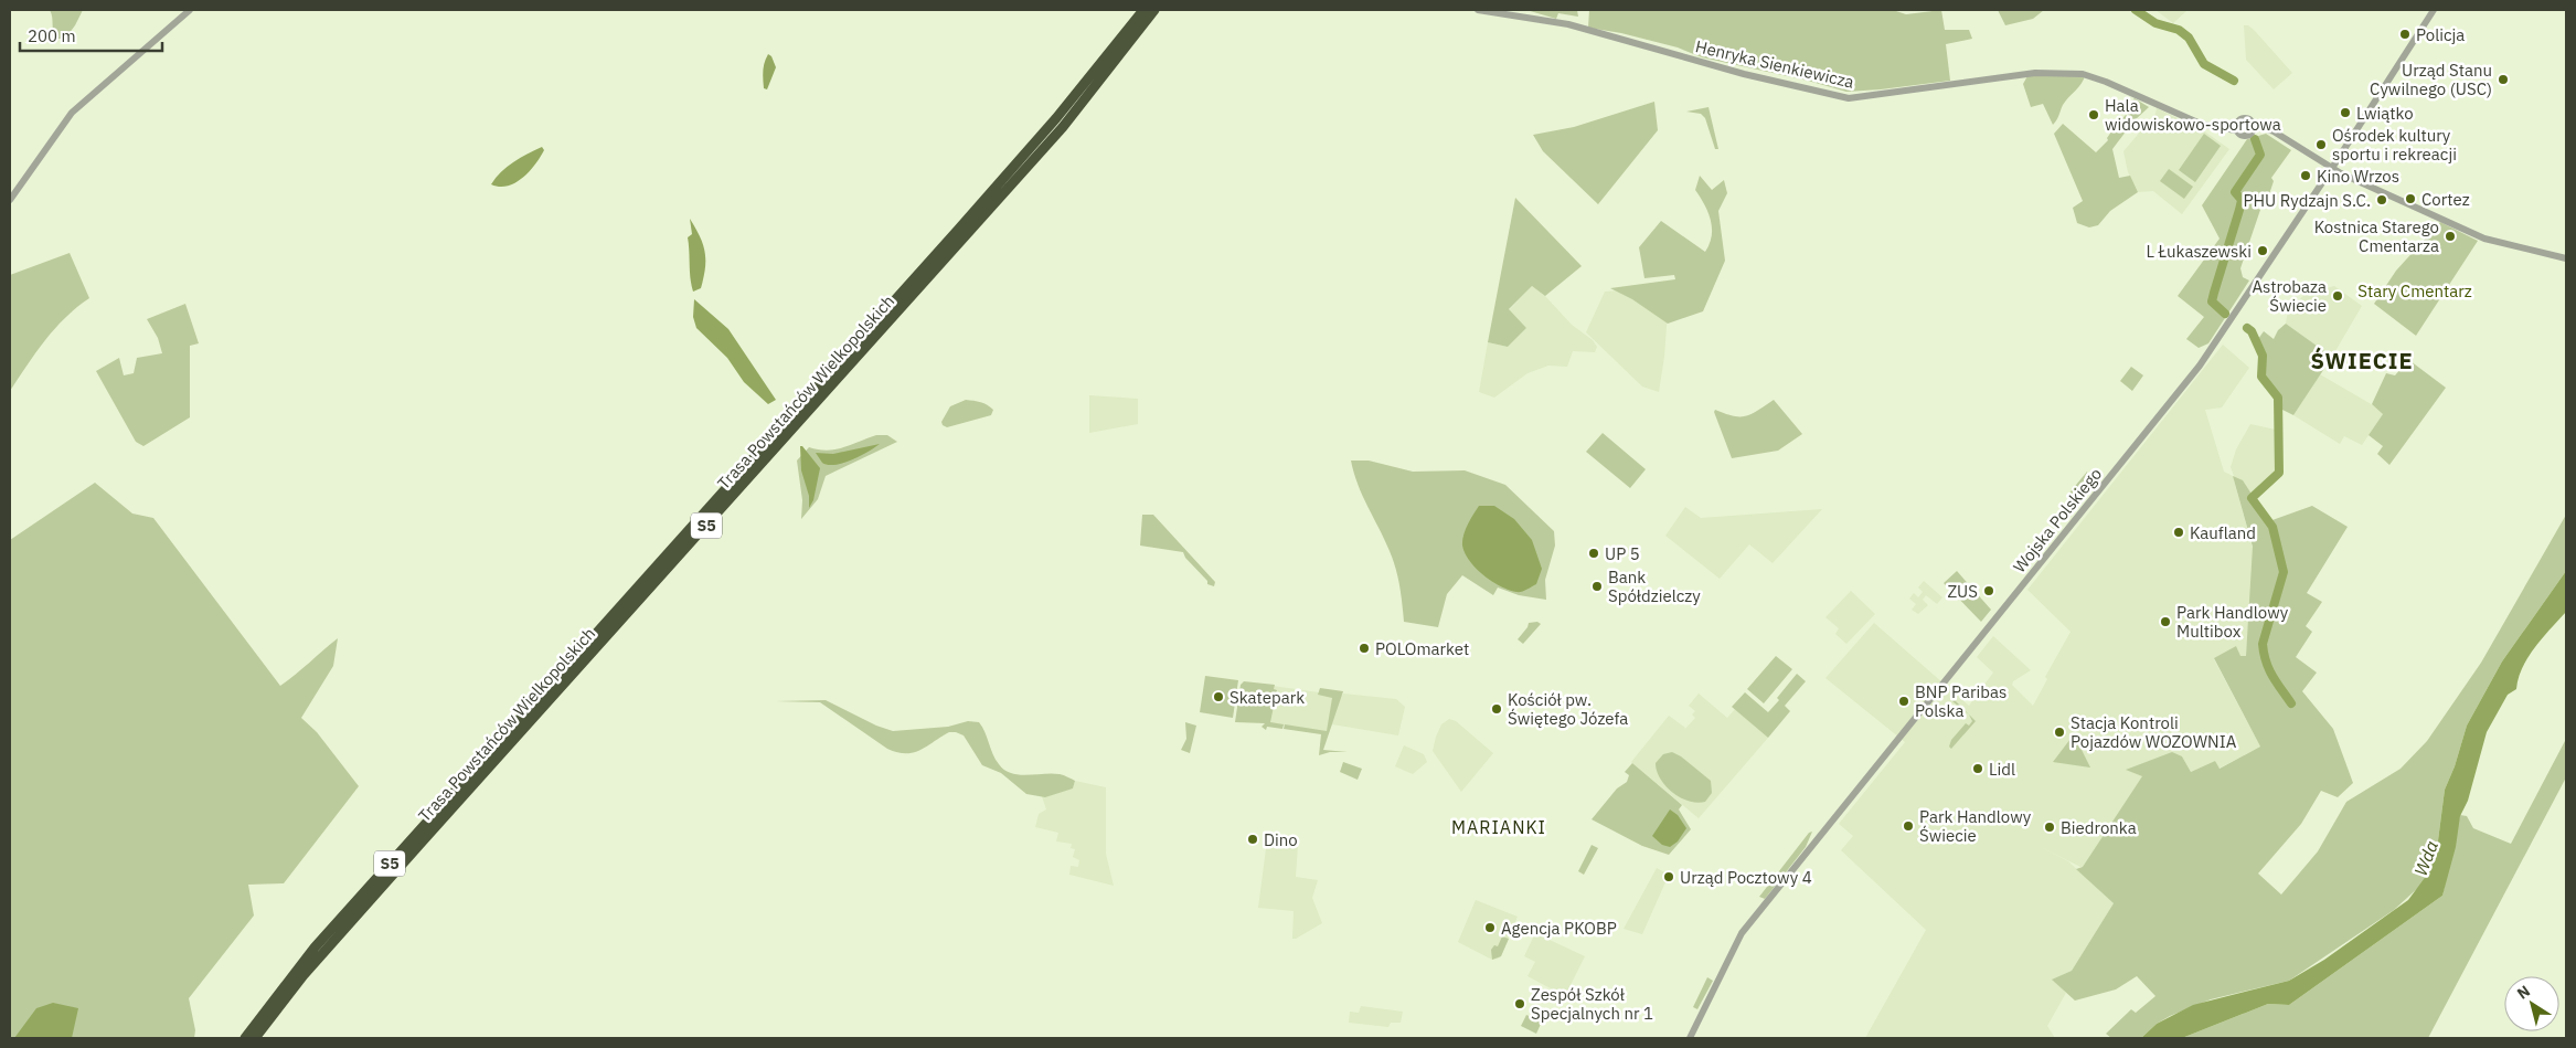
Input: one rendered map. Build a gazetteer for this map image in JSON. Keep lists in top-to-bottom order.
{
  "streets": {
    "highway": ["Trasa Powstańców Wielkopolskich", "S5"],
    "street": ["Henryka Sienkiewicza", "Wojska Polskiego"]
  },
  "districts": ["ŚWIECIE", "MARIANKI"],
  "water": ["Wda"],
  "parks": ["Stary Cmentarz"],
  "places": [
    "Policja",
    "Urząd Stanu Cywilnego (USC)",
    "Lwiątko",
    "Hala widowiskowo-sportowa",
    "Ośrodek kultury sportu i rekreacji",
    "Kino Wrzos",
    "Cortez",
    "PHU Rydzajn S.C.",
    "Kostnica Starego Cmentarza",
    "L Łukaszewski",
    "Astrobaza Świecie",
    "Kaufland",
    "UP 5",
    "Bank Spółdzielczy",
    "ZUS",
    "Park Handlowy Multibox",
    "POLOmarket",
    "Skatepark",
    "BNP Paribas Polska",
    "Kościół pw. Świętego Józefa",
    "Stacja Kontroli Pojazdów WOZOWNIA",
    "Lidl",
    "Park Handlowy Świecie",
    "Biedronka",
    "Dino",
    "Urząd Pocztowy 4",
    "Agencja PKOBP",
    "Zespół Szkół Specjalnych nr 1"
  ],
  "scale_bar": "200 m",
  "north": "top left"
}
